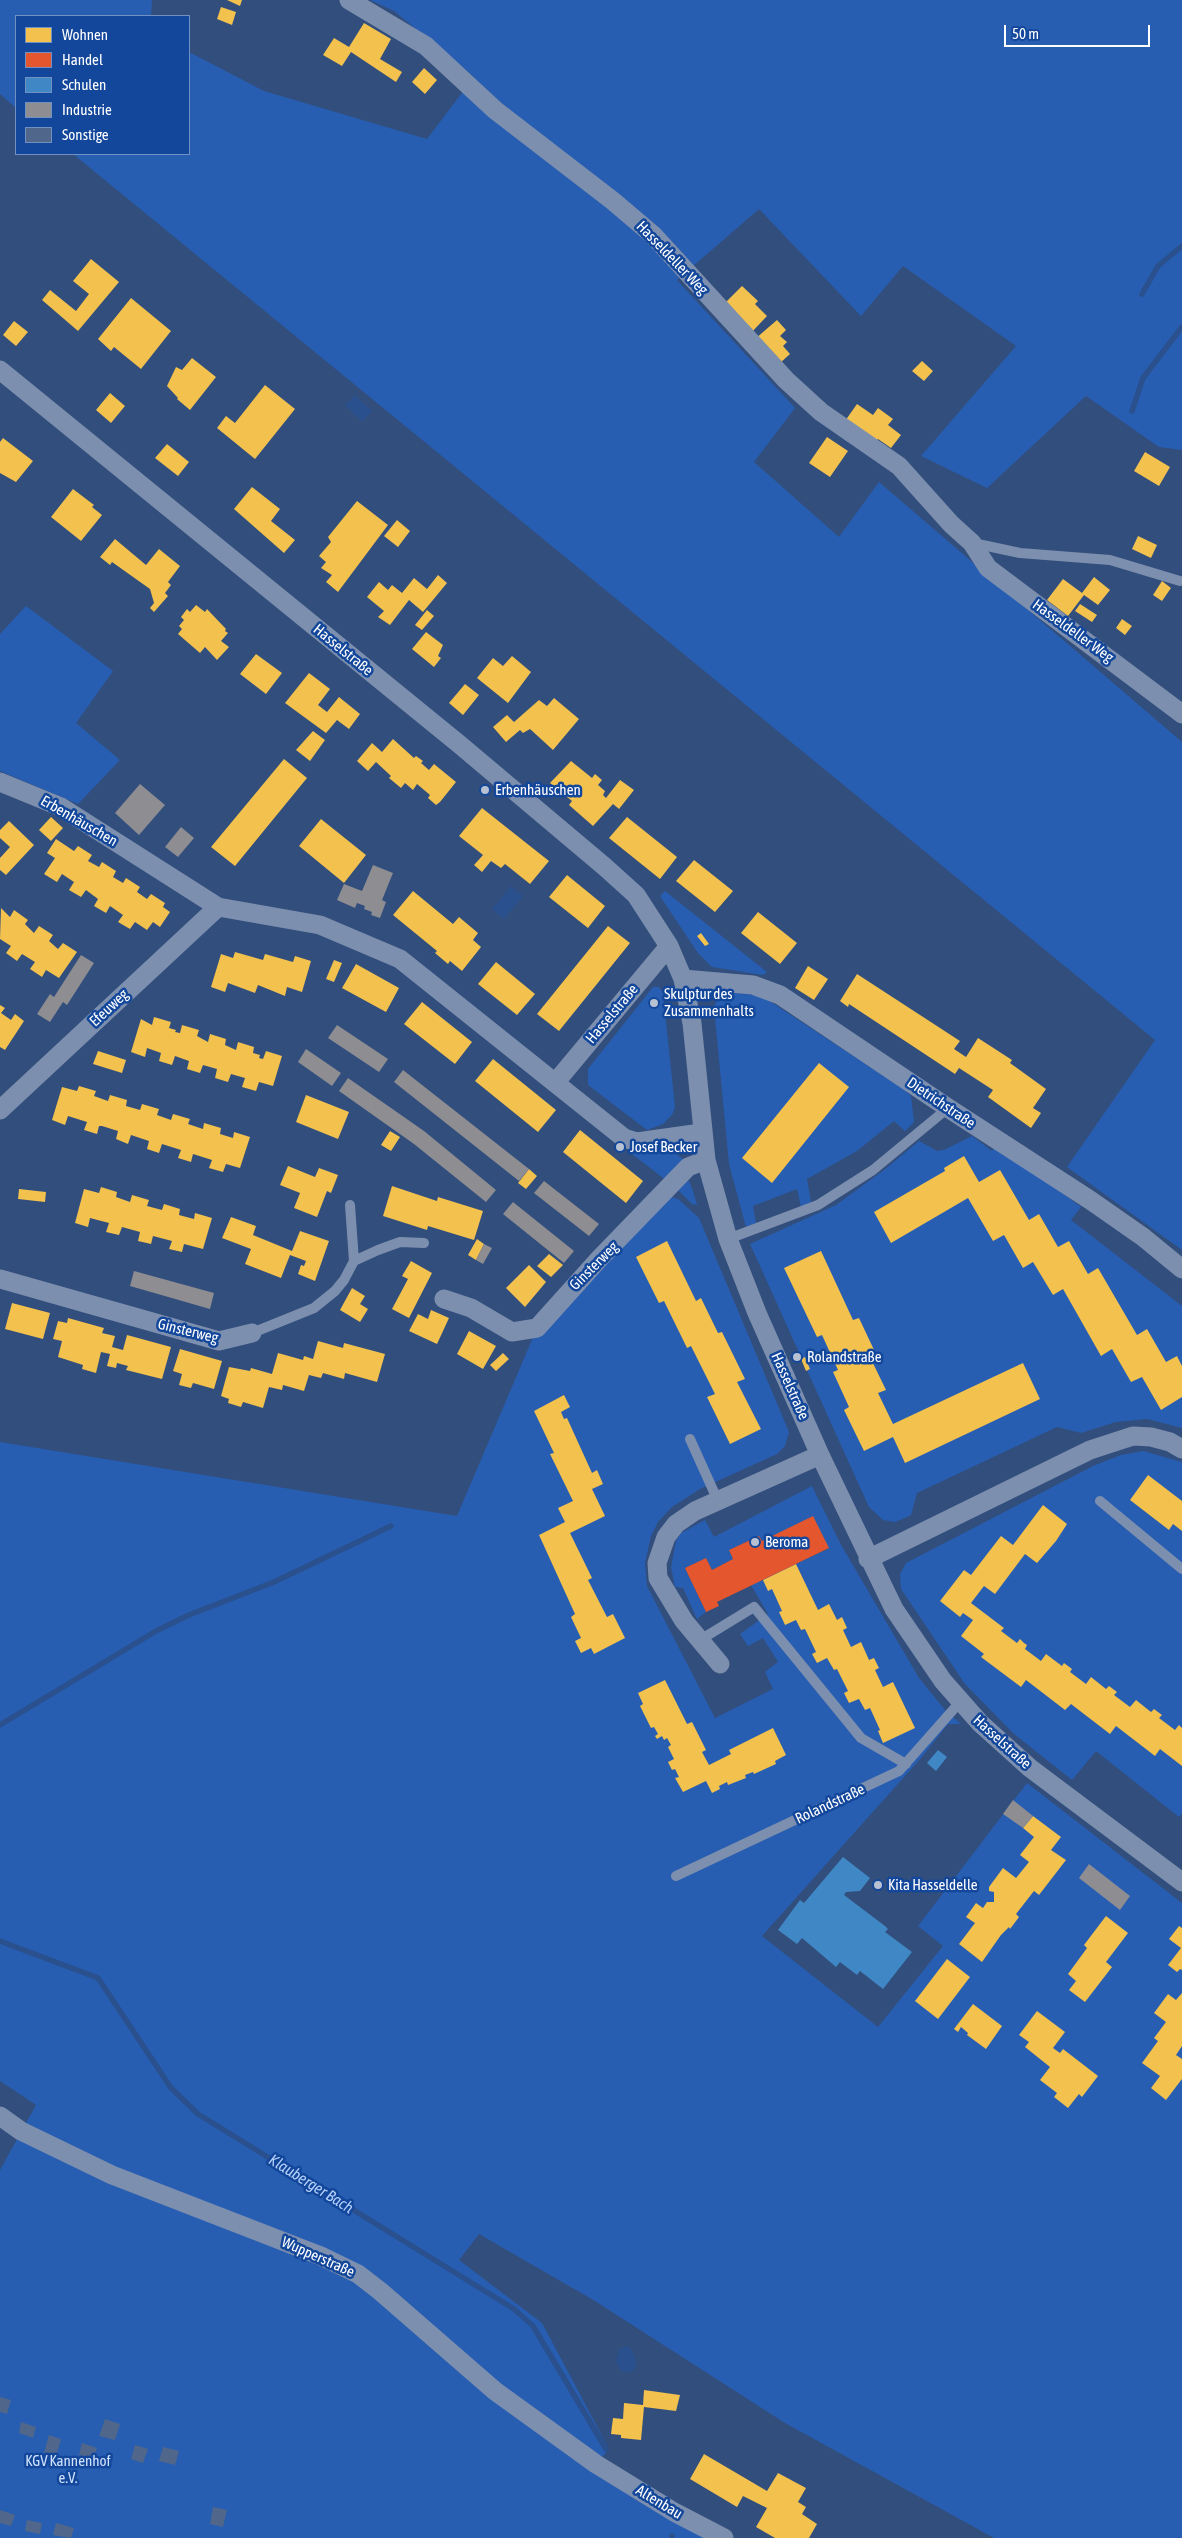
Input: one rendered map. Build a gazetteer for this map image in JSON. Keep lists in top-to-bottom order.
{
  "streets": {
    "street": [
      "Hasseldeller Weg",
      "Hasselstraße",
      "Erbenhäuschen",
      "Efeuweg",
      "Dietrichstraße",
      "Ginsterweg",
      "Wupperstraße",
      "Altenbau"
    ],
    "lane": ["Rolandstraße"]
  },
  "crossings": [
    ["Hasselstraße", "Erbenhäuschen"],
    ["Hasselstraße", "Dietrichstraße"],
    ["Hasselstraße", "Ginsterweg"],
    ["Hasselstraße", "Rolandstraße"],
    ["Erbenhäuschen", "Efeuweg"],
    ["Wupperstraße", "Altenbau"]
  ],
  "water": ["Klauberger Bach"],
  "parks": ["KGV Kannenhof e.V."],
  "places": [
    "Erbenhäuschen",
    "Skulptur des Zusammenhalts",
    "Josef Becker",
    "Rolandstraße",
    "Beroma",
    "Kita Hasseldelle"
  ],
  "legend": [
    "Wohnen",
    "Handel",
    "Schulen",
    "Industrie",
    "Sonstige"
  ],
  "scale_bar": "50 m"
}
